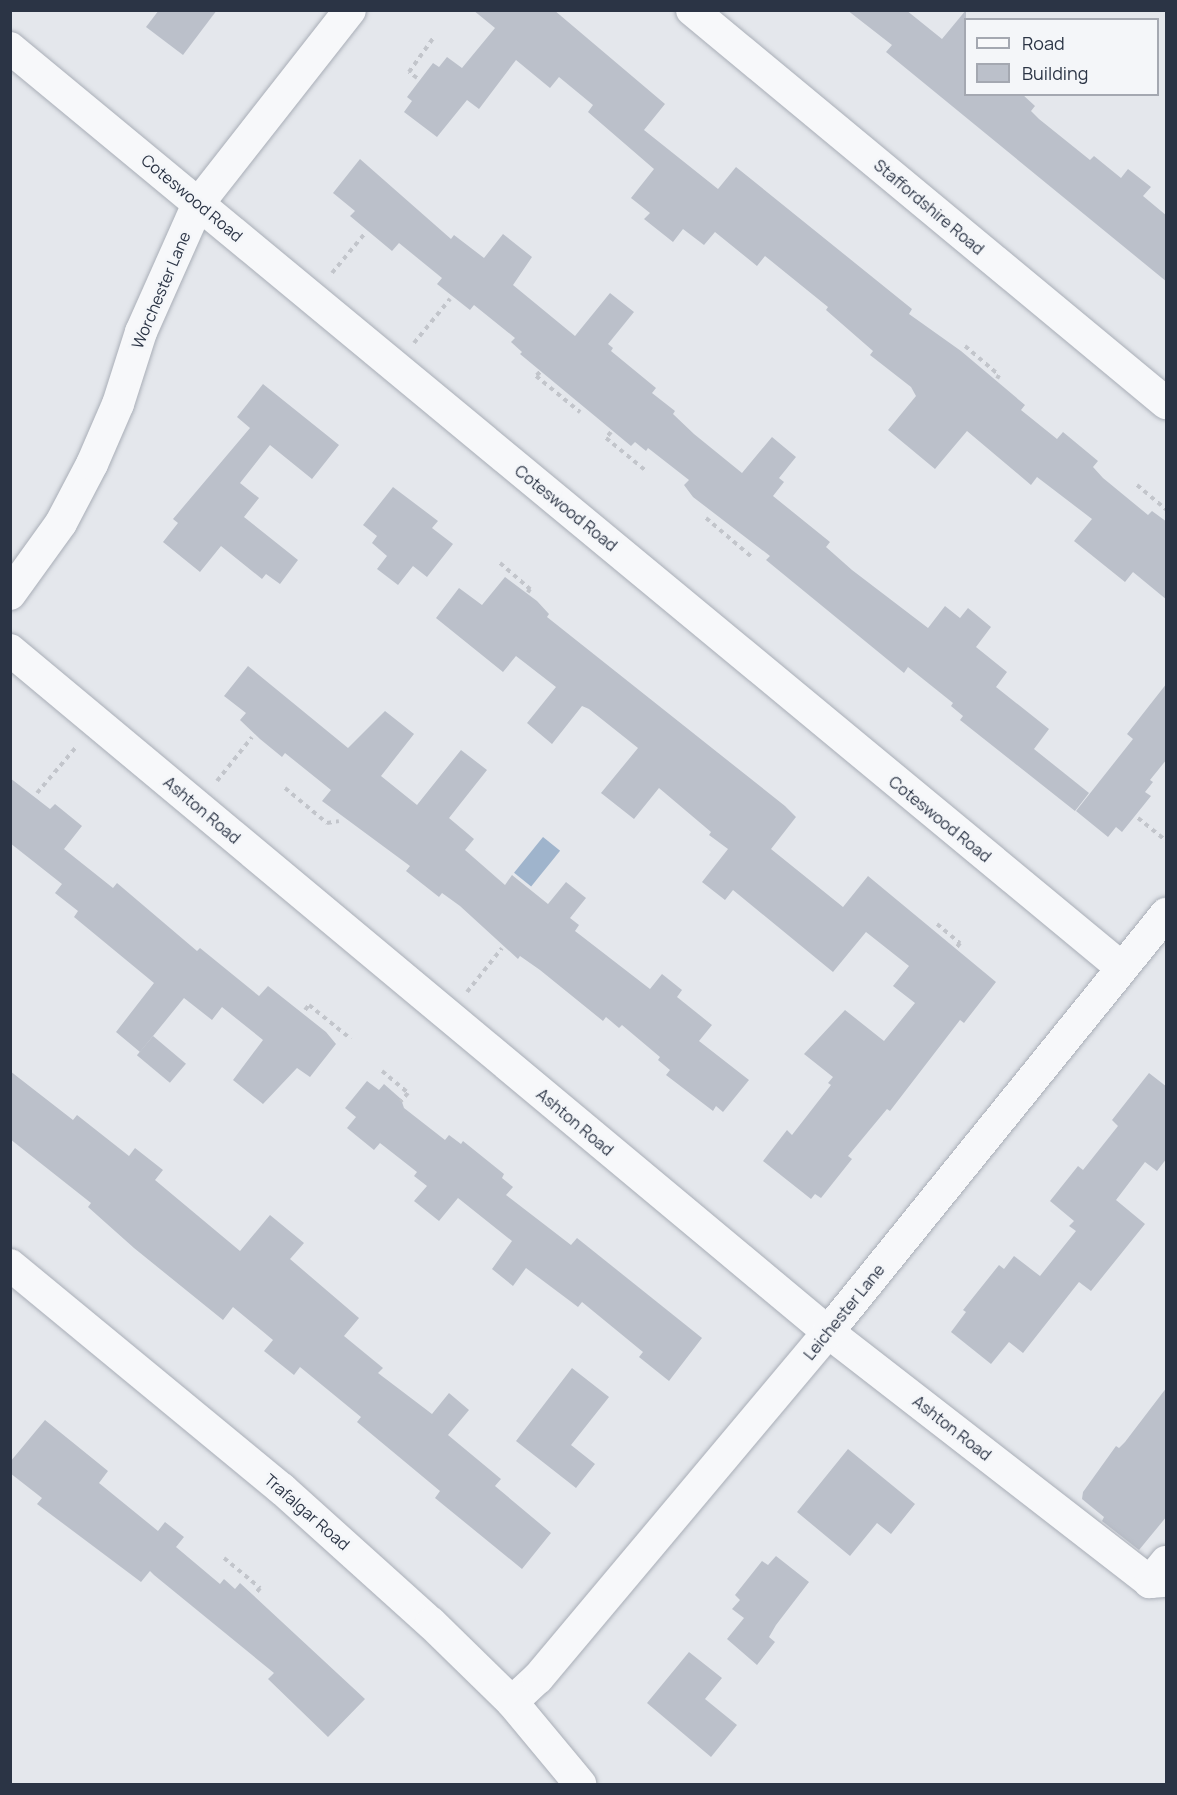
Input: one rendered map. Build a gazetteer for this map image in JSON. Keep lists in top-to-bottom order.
{
  "streets": {
    "street": [
      "Coteswood Road",
      "Staffordshire Road",
      "Worchester Lane",
      "Ashton Road",
      "Leichester Lane",
      "Trafalgar Road"
    ]
  },
  "crossings": [
    ["Coteswood Road", "Worchester Lane"],
    ["Coteswood Road", "Leichester Lane"],
    ["Ashton Road", "Leichester Lane"],
    ["Leichester Lane", "Trafalgar Road"]
  ],
  "legend": ["Road", "Building"]
}
